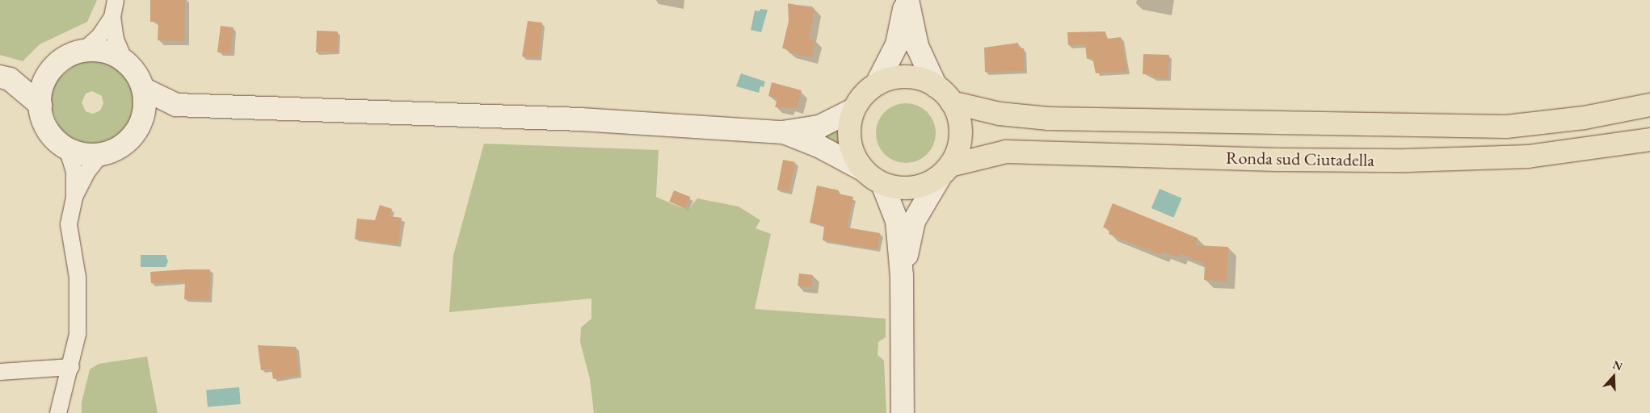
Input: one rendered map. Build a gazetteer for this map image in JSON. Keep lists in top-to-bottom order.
{
  "streets": {
    "main road": ["Ronda sud Ciutadella"]
  },
  "north": "top"
}
